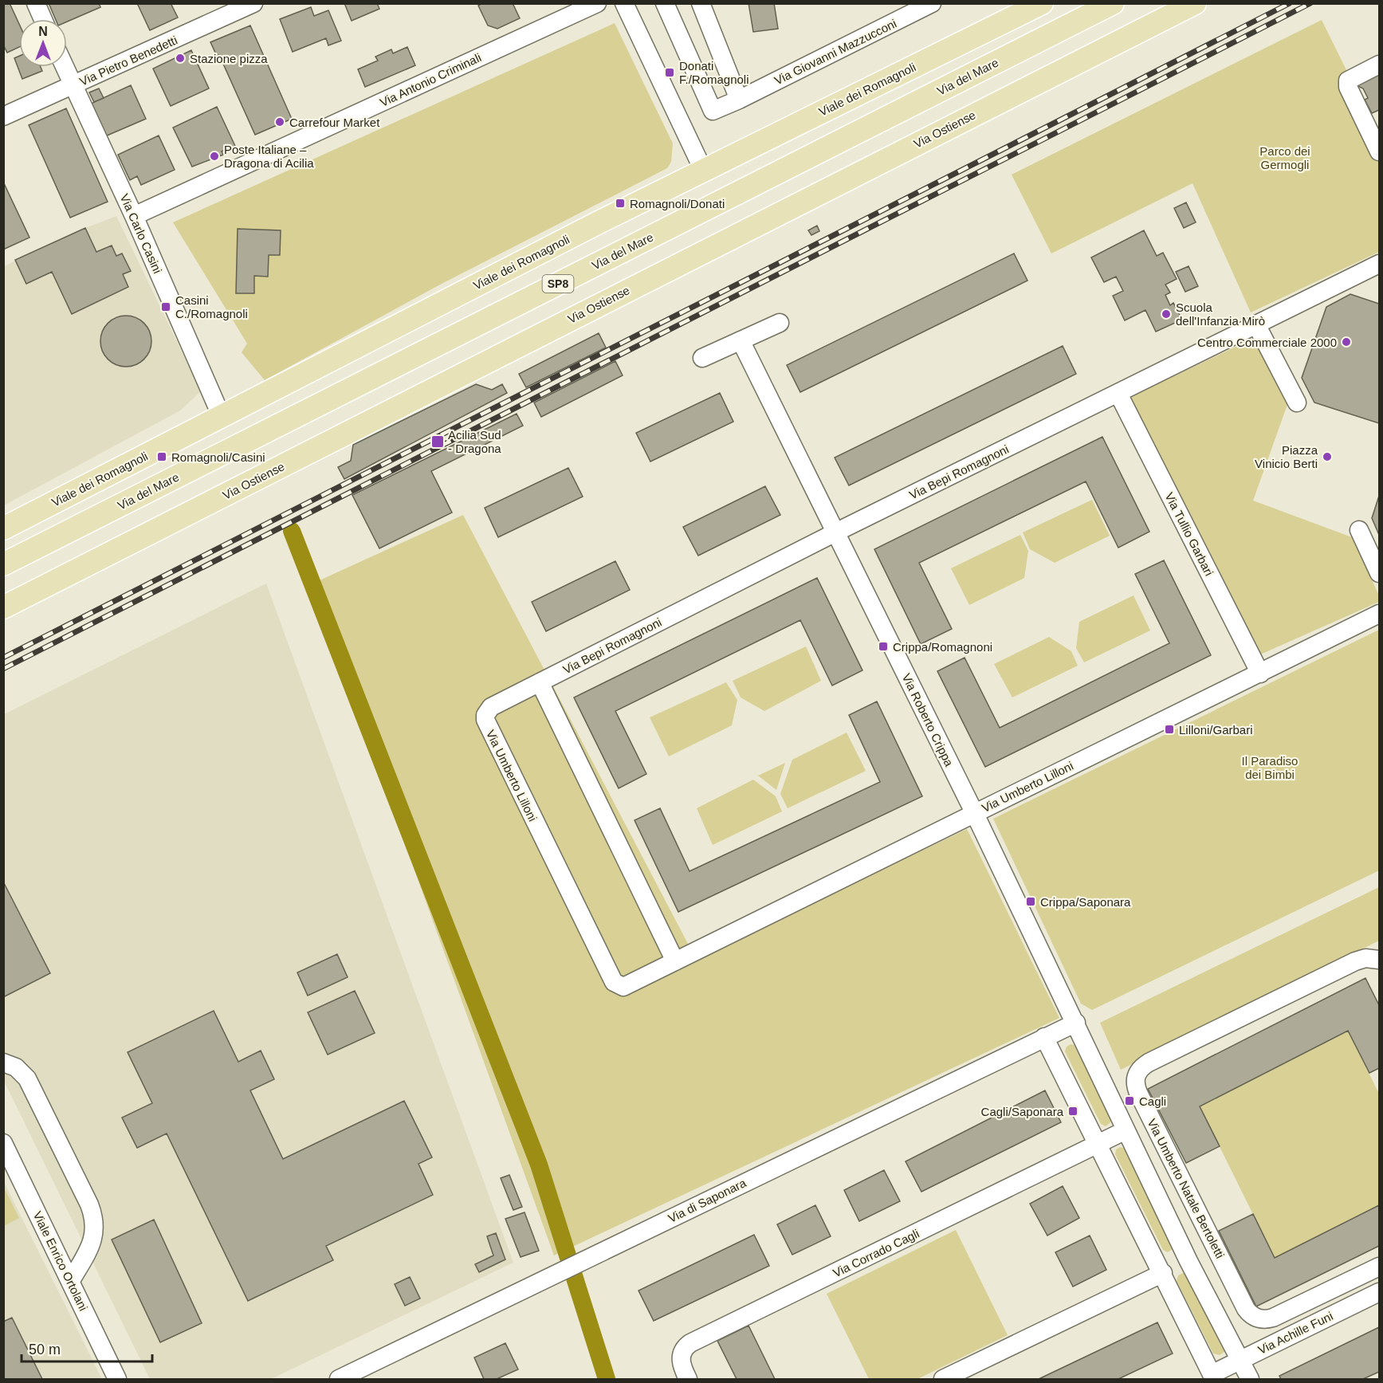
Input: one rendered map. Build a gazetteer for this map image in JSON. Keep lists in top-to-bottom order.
{
  "streets": {
    "main road": [
      "Via del Mare",
      "Viale dei Romagnoli",
      "Via Ostiense",
      "SP8"
    ],
    "street": [
      "Via Giovanni Mazzucconi",
      "Via Pietro Benedetti",
      "Via Antonio Criminali",
      "Via Carlo Casini",
      "Via Bepi Romagnoni",
      "Via Tullio Garbari",
      "Via Roberto Crippa",
      "Via Umberto Lilloni",
      "Via Umberto Natale Bertoletti",
      "Via di Saponara",
      "Via Corrado Cagli",
      "Viale Enrico Ortolani",
      "Via Achille Funi"
    ]
  },
  "crossings": [
    ["Via Pietro Benedetti", "Via Carlo Casini"],
    ["Via Antonio Criminali", "Via Carlo Casini"],
    ["Viale dei Romagnoli", "Via Carlo Casini"],
    ["Via Bepi Romagnoni", "Via Tullio Garbari"],
    ["Via Bepi Romagnoni", "Via Roberto Crippa"],
    ["Via Bepi Romagnoni", "Via Umberto Lilloni"],
    ["Via Tullio Garbari", "Via Umberto Lilloni"],
    ["Via Roberto Crippa", "Via Umberto Lilloni"],
    ["Via Roberto Crippa", "Via di Saponara"]
  ],
  "parks": ["Parco dei Germogli", "Il Paradiso dei Bimbi"],
  "places": {
    "other": [
      "Stazione pizza",
      "Carrefour Market",
      "Poste Italiane – Dragona di Acilia",
      "Scuola dell'Infanzia Mirò",
      "Centro Commerciale 2000",
      "Piazza Vinicio Berti"
    ],
    "transit": [
      "Donati F./Romagnoli",
      "Romagnoli/Donati",
      "Casini C./Romagnoli",
      "Acilia Sud - Dragona",
      "Romagnoli/Casini",
      "Crippa/Romagnoni",
      "Lilloni/Garbari",
      "Crippa/Saponara",
      "Cagli",
      "Cagli/Saponara"
    ]
  },
  "scale_bar": "50 m",
  "north": "top"
}
